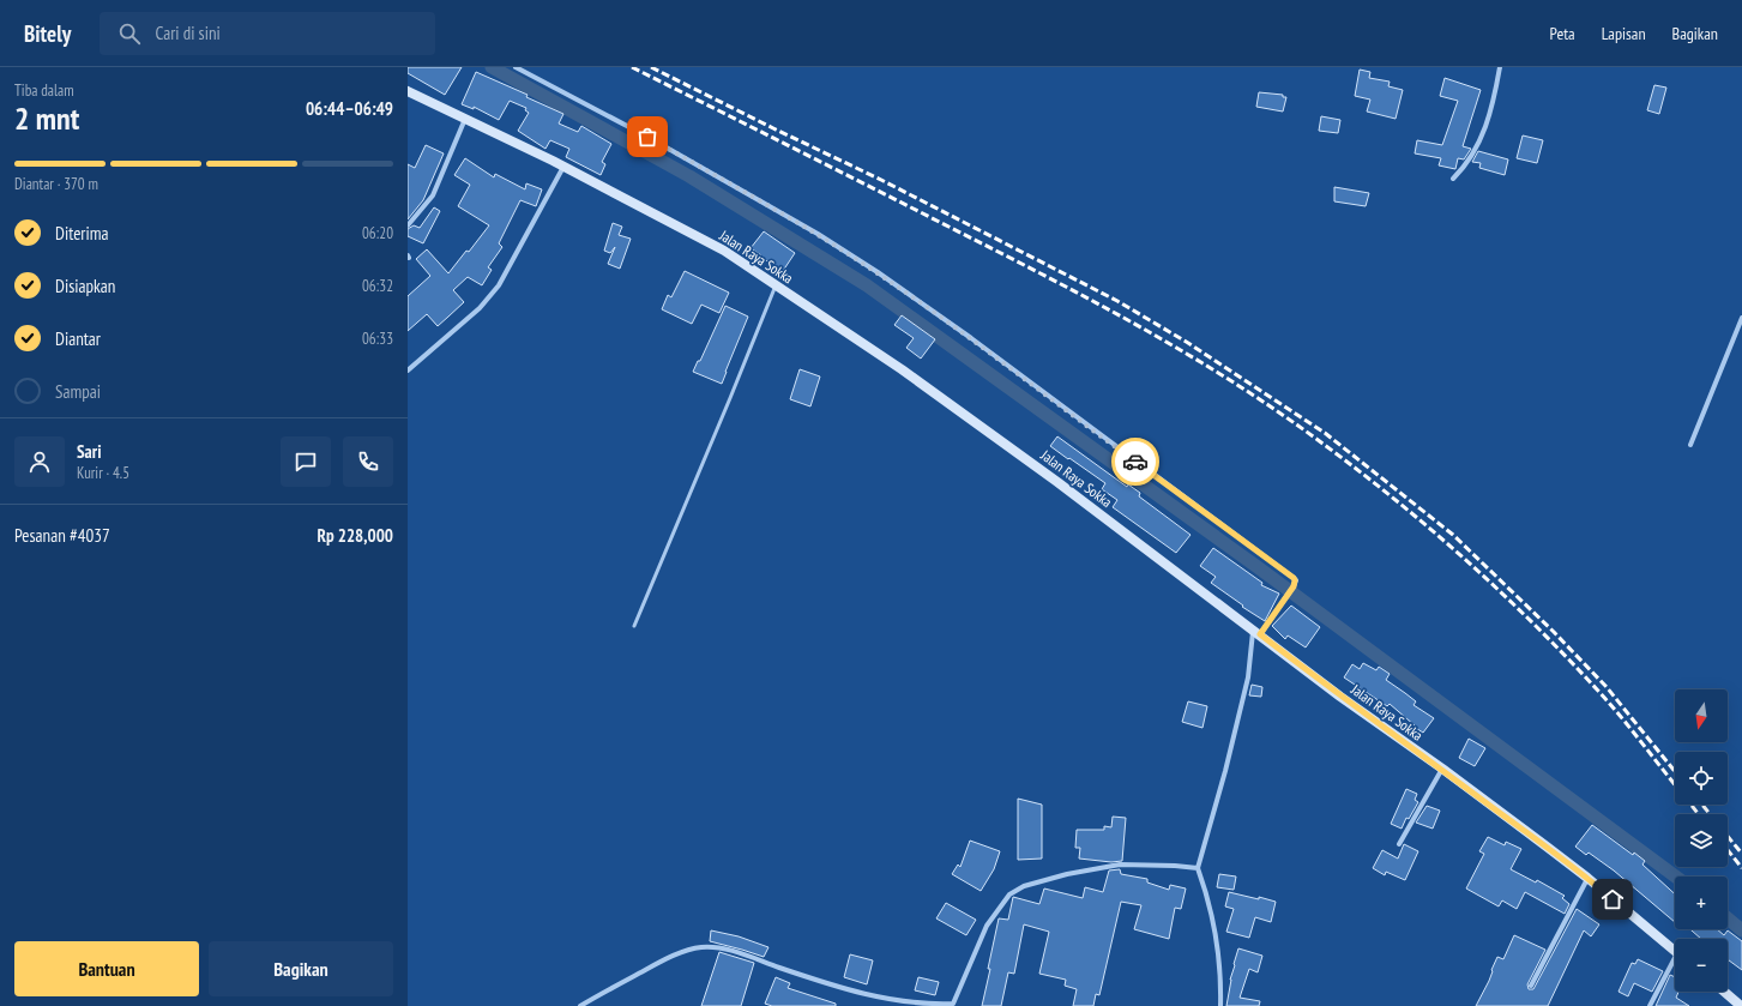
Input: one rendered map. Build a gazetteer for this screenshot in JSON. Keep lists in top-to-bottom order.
{
  "streets": {
    "main road": ["Jalan Raya Sokka"]
  },
  "north": "bottom",
  "page": {
    "header": "Bitely",
    "search": "Cari di sini",
    "nav": ["Peta", "Lapisan", "Bagikan"],
    "heading": ["2 mnt", "Tiba dalam", "06:44–06:49"],
    "panel": [
      "Sari",
      "Kurir · 4.5",
      "Pesanan #4037",
      "Rp 228,000"
    ],
    "bar": "Diantar · 370 m",
    "list": [
      ["Diterima", "06:20"],
      ["Disiapkan", "06:32"],
      ["Diantar", "06:33"],
      "Sampai"
    ],
    "map_buttons": ["+", "−"],
    "buttons": ["Bantuan", "Bagikan"]
  }
}
